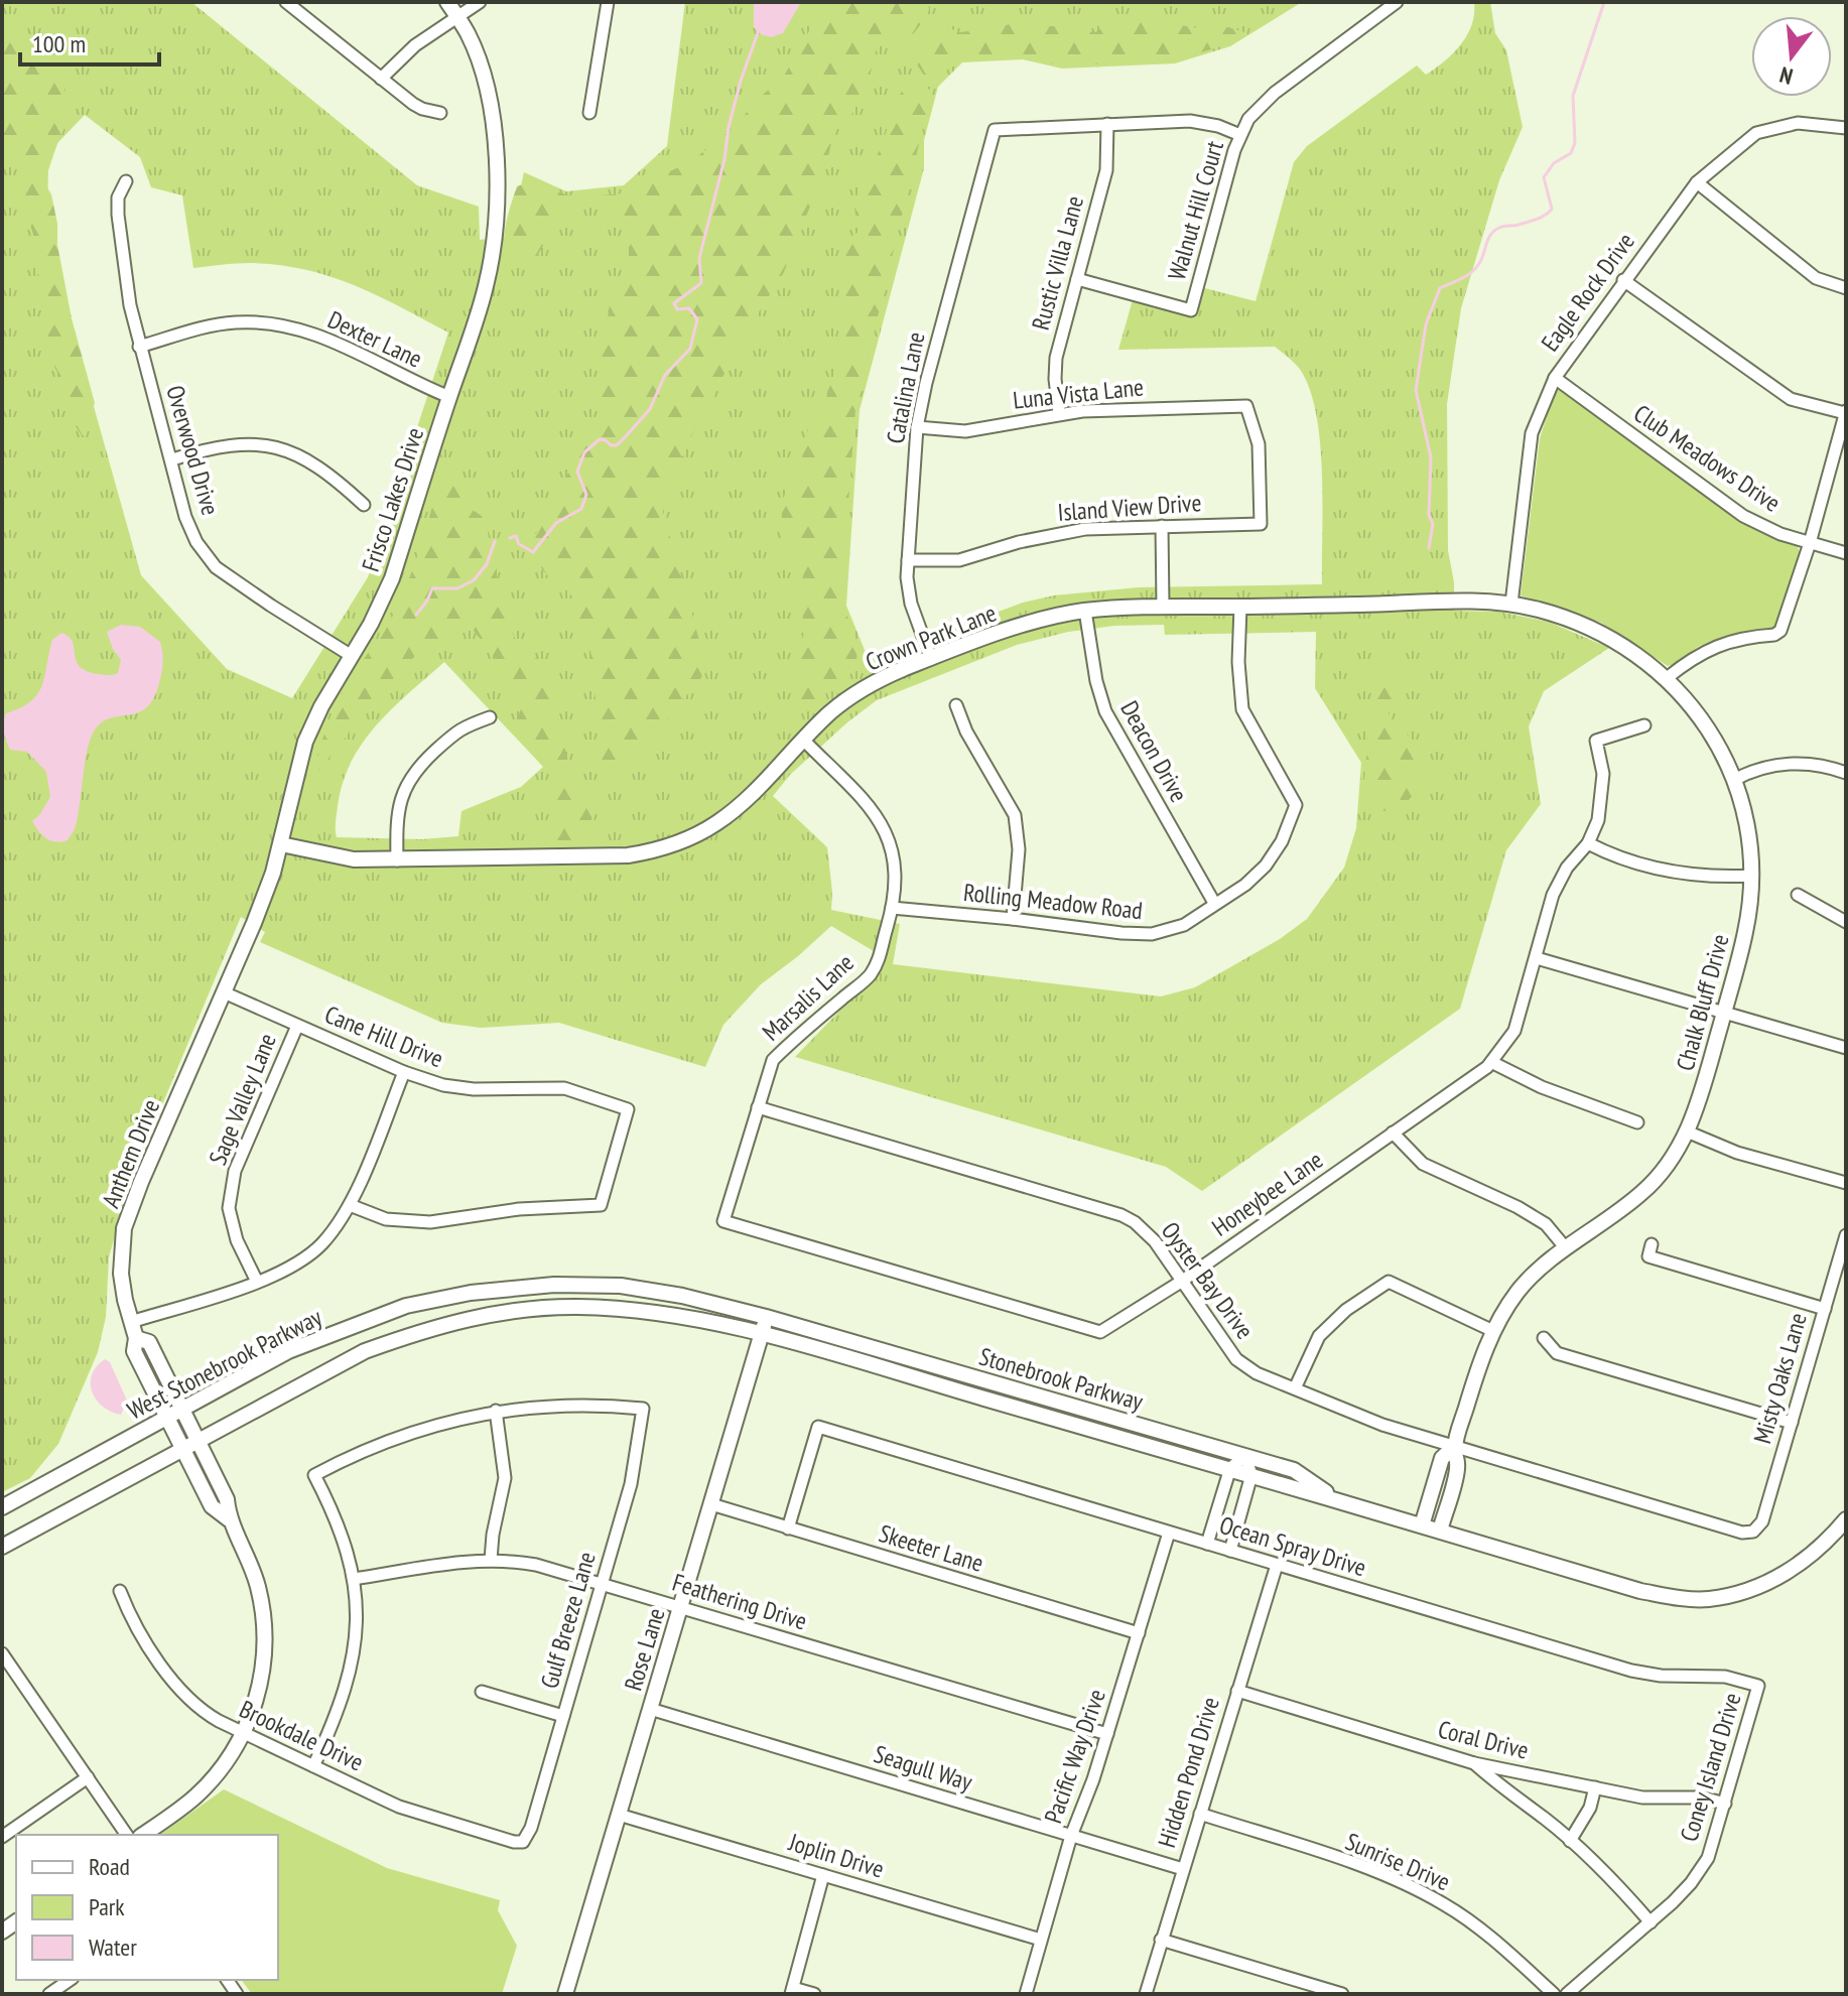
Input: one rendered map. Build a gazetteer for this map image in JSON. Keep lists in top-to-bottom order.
{
  "streets": {
    "street": [
      "Walnut Hill Court",
      "Rustic Villa Lane",
      "Eagle Rock Drive",
      "Dexter Lane",
      "Catalina Lane",
      "Luna Vista Lane",
      "Overwood Drive",
      "Club Meadows Drive",
      "Frisco Lakes Drive",
      "Island View Drive",
      "Crown Park Lane",
      "Deacon Drive",
      "Rolling Meadow Road",
      "Marsalis Lane",
      "Chalk Bluff Drive",
      "Cane Hill Drive",
      "Sage Valley Lane",
      "Anthem Drive",
      "Honeybee Lane",
      "Oyster Bay Drive",
      "West Stonebrook Parkway",
      "Misty Oaks Lane",
      "Stonebrook Parkway",
      "Ocean Spray Drive",
      "Skeeter Lane",
      "Feathering Drive",
      "Gulf Breeze Lane",
      "Rose Lane",
      "Brookdale Drive",
      "Coral Drive",
      "Pacific Way Drive",
      "Coney Island Drive",
      "Seagull Way",
      "Hidden Pond Drive",
      "Joplin Drive",
      "Sunrise Drive"
    ]
  },
  "crossings": [
    ["Walnut Hill Court", "Rustic Villa Lane"],
    ["Rustic Villa Lane", "Catalina Lane"],
    ["Rustic Villa Lane", "Luna Vista Lane"],
    ["Eagle Rock Drive", "Club Meadows Drive"],
    ["Eagle Rock Drive", "Crown Park Lane"],
    ["Eagle Rock Drive", "Chalk Bluff Drive"],
    ["Dexter Lane", "Overwood Drive"],
    ["Dexter Lane", "Frisco Lakes Drive"],
    ["Catalina Lane", "Luna Vista Lane"],
    ["Catalina Lane", "Island View Drive"],
    ["Catalina Lane", "Crown Park Lane"],
    ["Luna Vista Lane", "Island View Drive"],
    ["Overwood Drive", "Frisco Lakes Drive"],
    ["Frisco Lakes Drive", "Crown Park Lane"],
    ["Frisco Lakes Drive", "Cane Hill Drive"],
    ["Frisco Lakes Drive", "Anthem Drive"],
    ["Crown Park Lane", "Deacon Drive"],
    ["Crown Park Lane", "Rolling Meadow Road"],
    ["Crown Park Lane", "Marsalis Lane"],
    ["Crown Park Lane", "Chalk Bluff Drive"],
    ["Deacon Drive", "Rolling Meadow Road"],
    ["Rolling Meadow Road", "Marsalis Lane"],
    ["Marsalis Lane", "Honeybee Lane"],
    ["Marsalis Lane", "Oyster Bay Drive"],
    ["Chalk Bluff Drive", "Oyster Bay Drive"],
    ["Chalk Bluff Drive", "Stonebrook Parkway"],
    ["Cane Hill Drive", "Sage Valley Lane"],
    ["Cane Hill Drive", "Anthem Drive"],
    ["Anthem Drive", "West Stonebrook Parkway"],
    ["Anthem Drive", "Brookdale Drive"],
    ["Honeybee Lane", "Oyster Bay Drive"],
    ["Oyster Bay Drive", "Misty Oaks Lane"],
    ["West Stonebrook Parkway", "Stonebrook Parkway"],
    ["West Stonebrook Parkway", "Rose Lane"],
    ["Stonebrook Parkway", "Rose Lane"],
    ["Ocean Spray Drive", "Skeeter Lane"],
    ["Ocean Spray Drive", "Pacific Way Drive"],
    ["Ocean Spray Drive", "Coney Island Drive"],
    ["Ocean Spray Drive", "Hidden Pond Drive"],
    ["Skeeter Lane", "Rose Lane"],
    ["Skeeter Lane", "Pacific Way Drive"],
    ["Feathering Drive", "Gulf Breeze Lane"],
    ["Feathering Drive", "Rose Lane"],
    ["Feathering Drive", "Pacific Way Drive"],
    ["Gulf Breeze Lane", "Brookdale Drive"],
    ["Rose Lane", "Seagull Way"],
    ["Rose Lane", "Joplin Drive"],
    ["Coral Drive", "Coney Island Drive"],
    ["Coral Drive", "Hidden Pond Drive"],
    ["Pacific Way Drive", "Seagull Way"],
    ["Pacific Way Drive", "Joplin Drive"],
    ["Seagull Way", "Hidden Pond Drive"],
    ["Hidden Pond Drive", "Sunrise Drive"]
  ],
  "legend": ["Road", "Park", "Water"],
  "scale_bar": "100 m",
  "north": "bottom"
}
